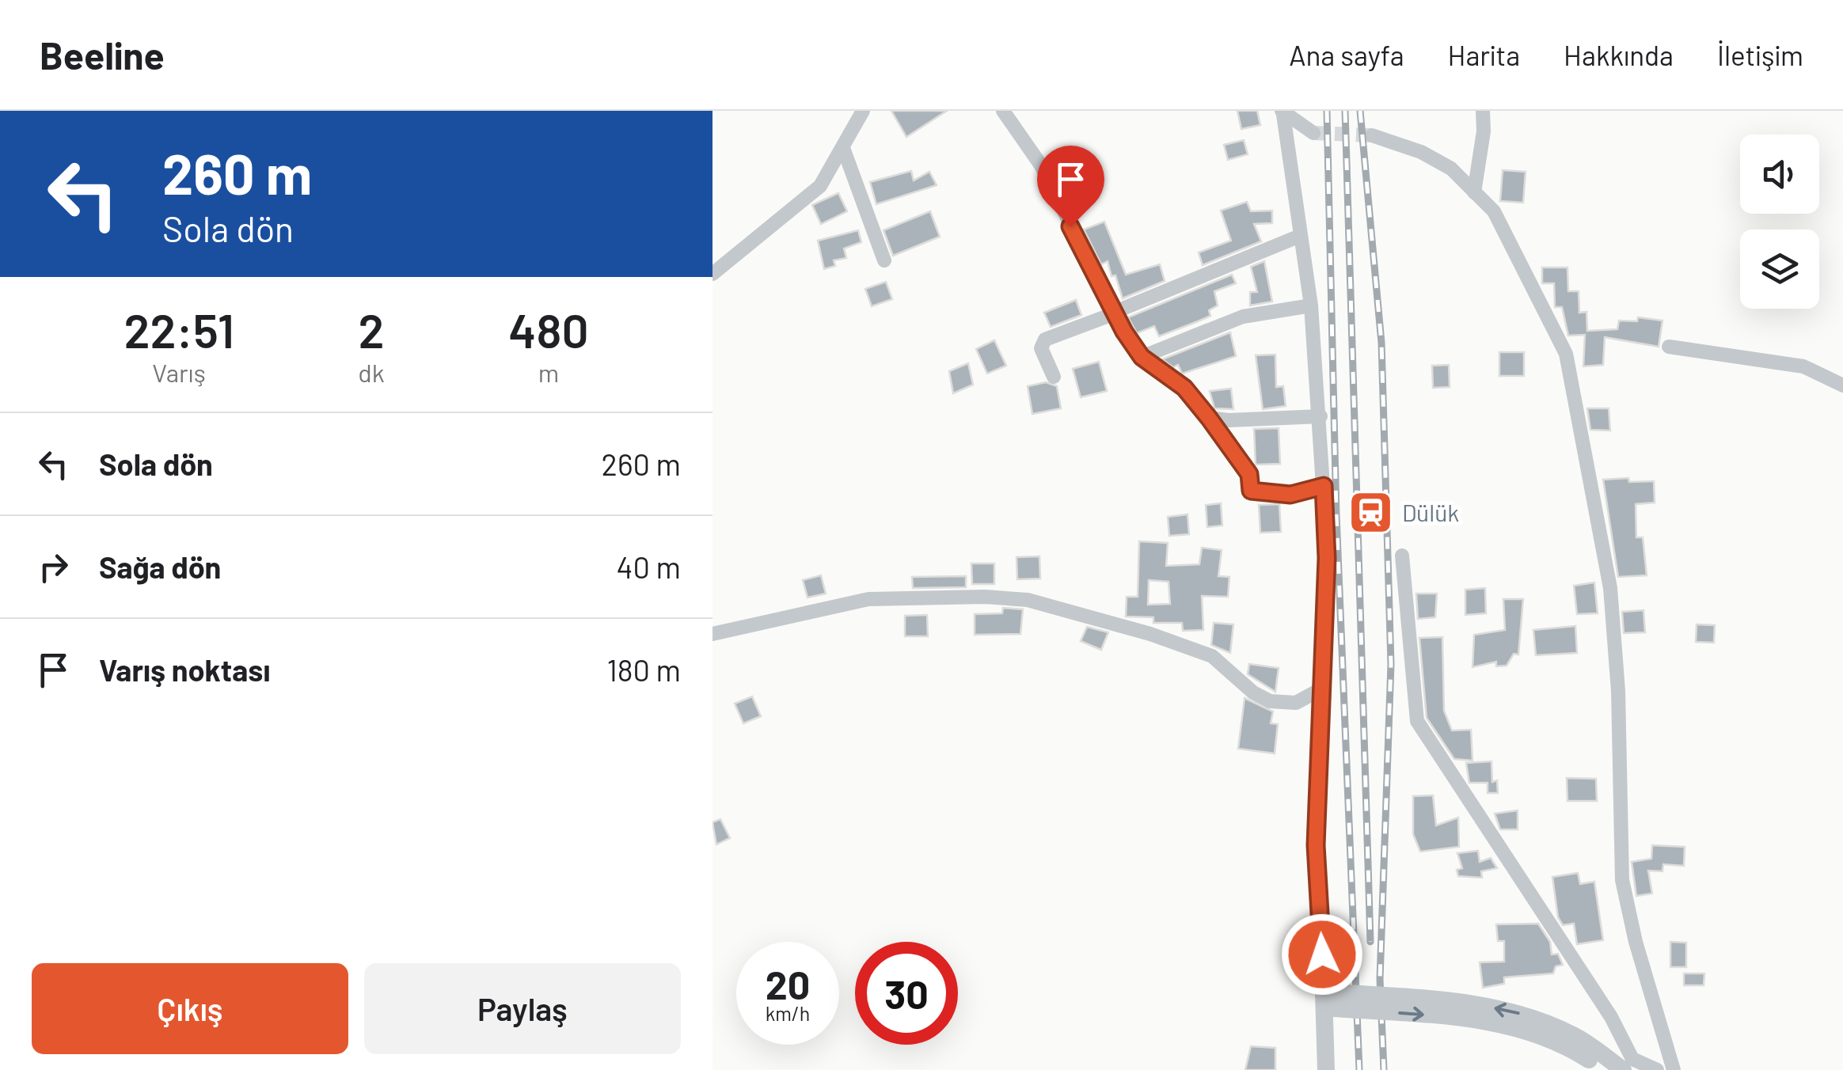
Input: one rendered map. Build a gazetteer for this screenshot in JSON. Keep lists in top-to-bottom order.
{
  "places": {
    "station": ["Dülük"]
  },
  "page": {
    "header": "Beeline",
    "nav": [
      "Ana sayfa",
      "Harita",
      "Hakkında",
      "İletişim"
    ],
    "turn": ["260 m", "Sola dön"],
    "eta": [
      "22:51",
      "Varış",
      "2",
      "dk",
      "480",
      "m"
    ],
    "list": [
      {
        "name": "Sola dön",
        "value": "260 m"
      },
      {
        "name": "Sağa dön",
        "value": "40 m"
      },
      {
        "name": "Varış noktası",
        "value": "180 m"
      }
    ],
    "speed": "20 km/h",
    "limit": "30",
    "buttons": ["Çıkış", "Paylaş"]
  }
}
